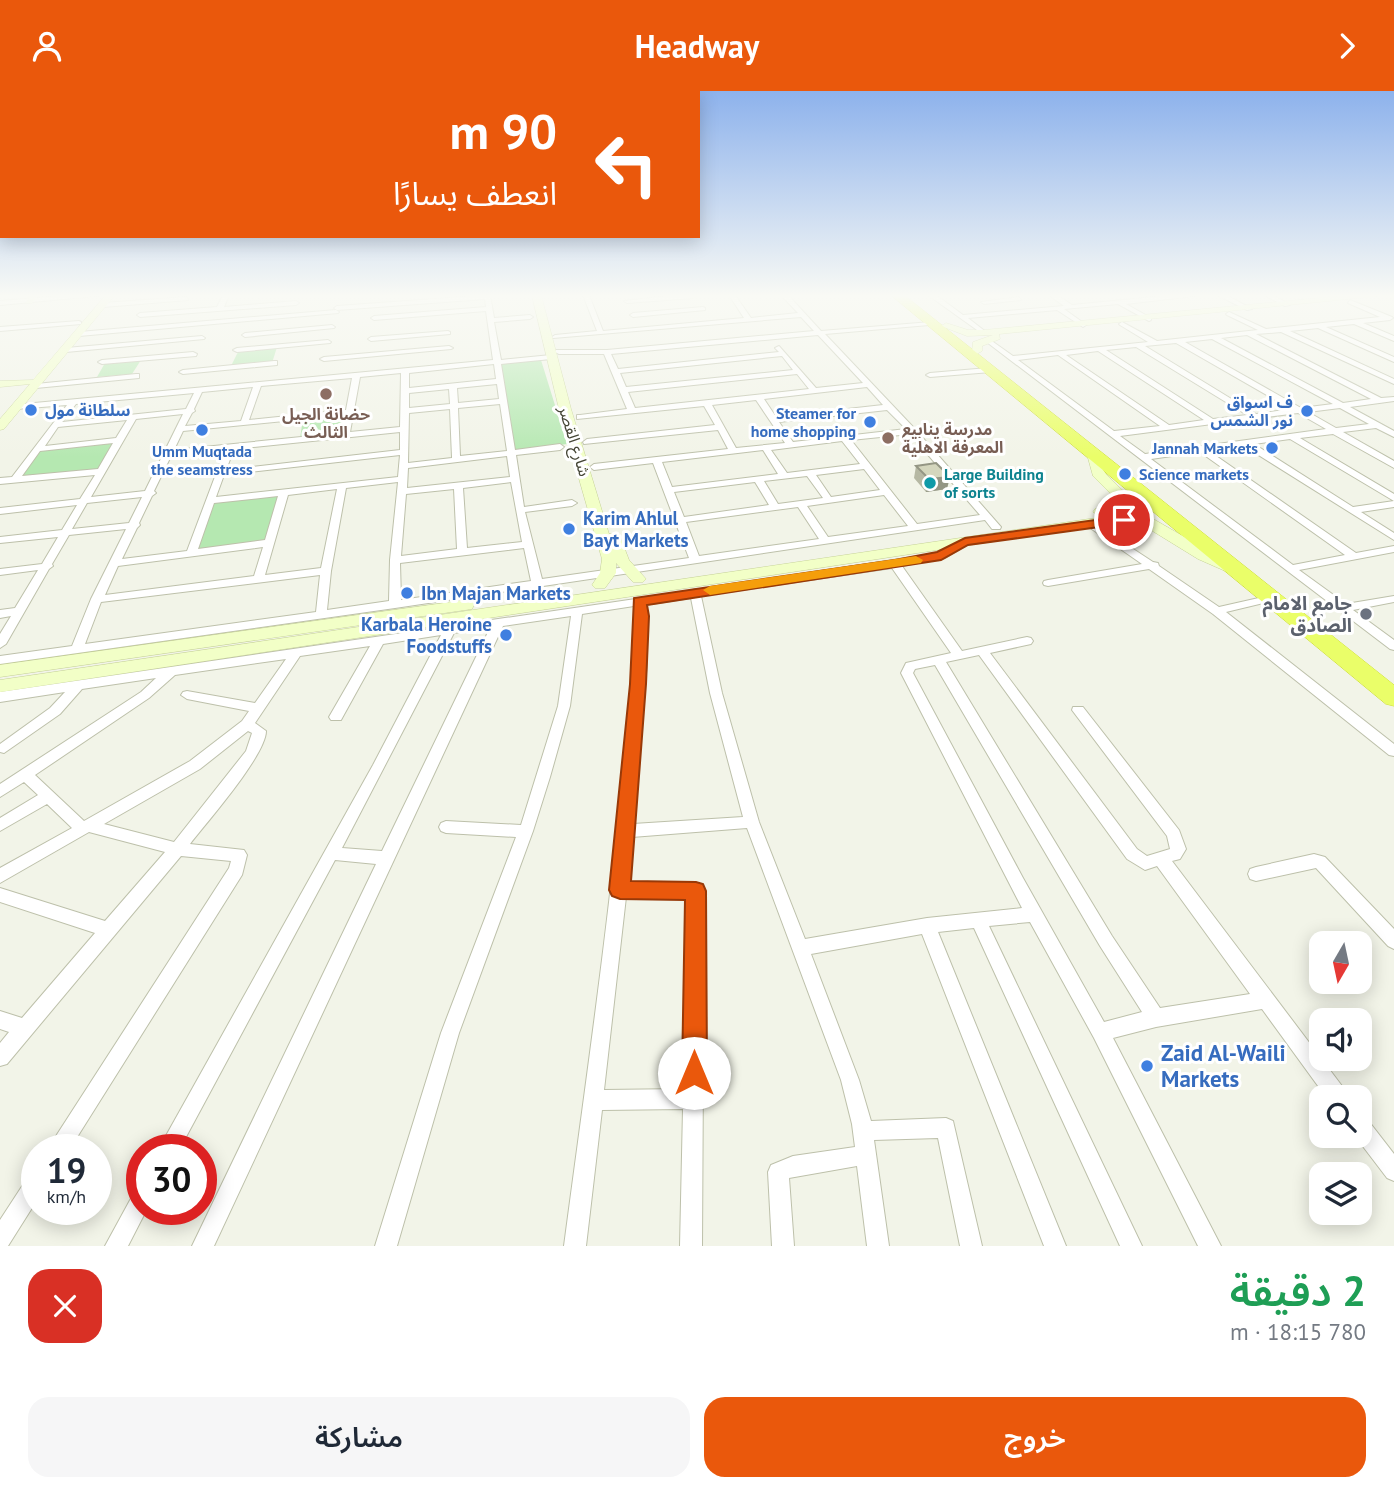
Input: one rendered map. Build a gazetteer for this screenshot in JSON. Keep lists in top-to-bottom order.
{
  "streets": {
    "street": ["شارع القصر"]
  },
  "places": [
    "حضانة الجيل الثالث",
    "سلطانة مول",
    "ف اسواق نور الشمس",
    "Steamer for home shopping",
    "Umm Muqtada the seamstress",
    "مدرسة ينابيع المعرفة الاهلية",
    "Jannah Markets",
    "Science markets",
    "Large Building of sorts",
    "Karim Ahlul Bayt Markets",
    "Ibn Majan Markets",
    "جامع الامام الصادق",
    "Karbala Heroine Foodstuffs",
    "Zaid Al-Waili Markets"
  ],
  "north": "bottom",
  "page": {
    "header": "Headway",
    "turn": ["90 m", "انعطف يسارًا"],
    "speed": "19 km/h",
    "limit": "30",
    "heading": ["2 دقيقة", "780 m · 18:15"],
    "buttons": ["خروج", "مشاركة"]
  }
}
